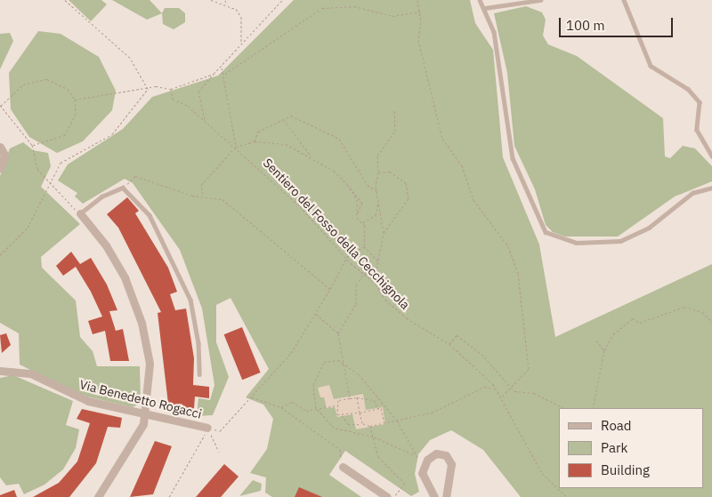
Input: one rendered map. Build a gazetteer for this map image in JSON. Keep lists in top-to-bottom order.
{
  "streets": {
    "street": ["Via Benedetto Rogacci"],
    "path": ["Sentiero del Fosso della Cecchignola"]
  },
  "legend": ["Road", "Park", "Building"],
  "scale_bar": "100 m"
}
